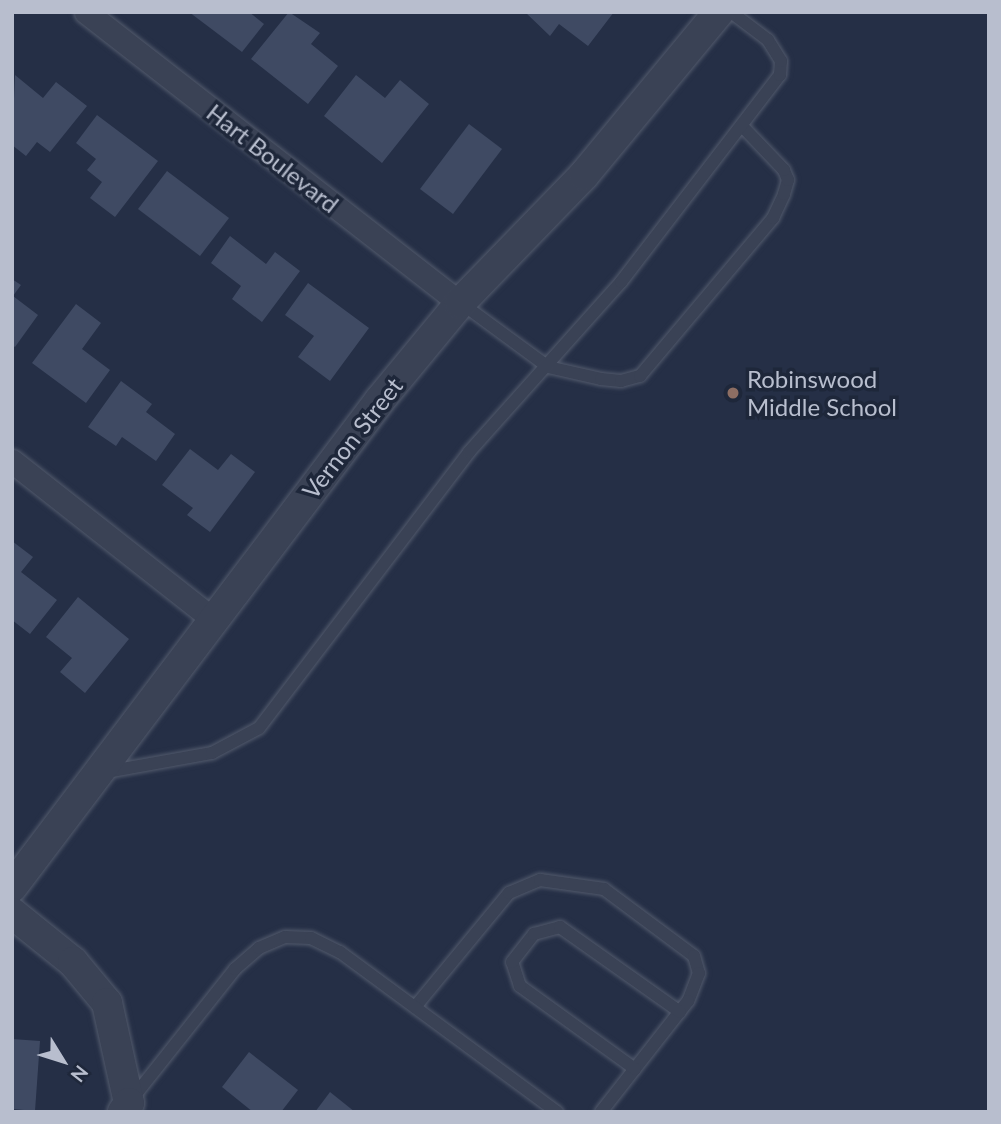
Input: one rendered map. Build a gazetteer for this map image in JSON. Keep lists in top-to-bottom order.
{
  "streets": {
    "street": ["Hart Boulevard", "Vernon Street"]
  },
  "crossings": [
    ["Hart Boulevard", "Vernon Street"]
  ],
  "places": ["Robinswood Middle School"],
  "north": "bottom right"
}
